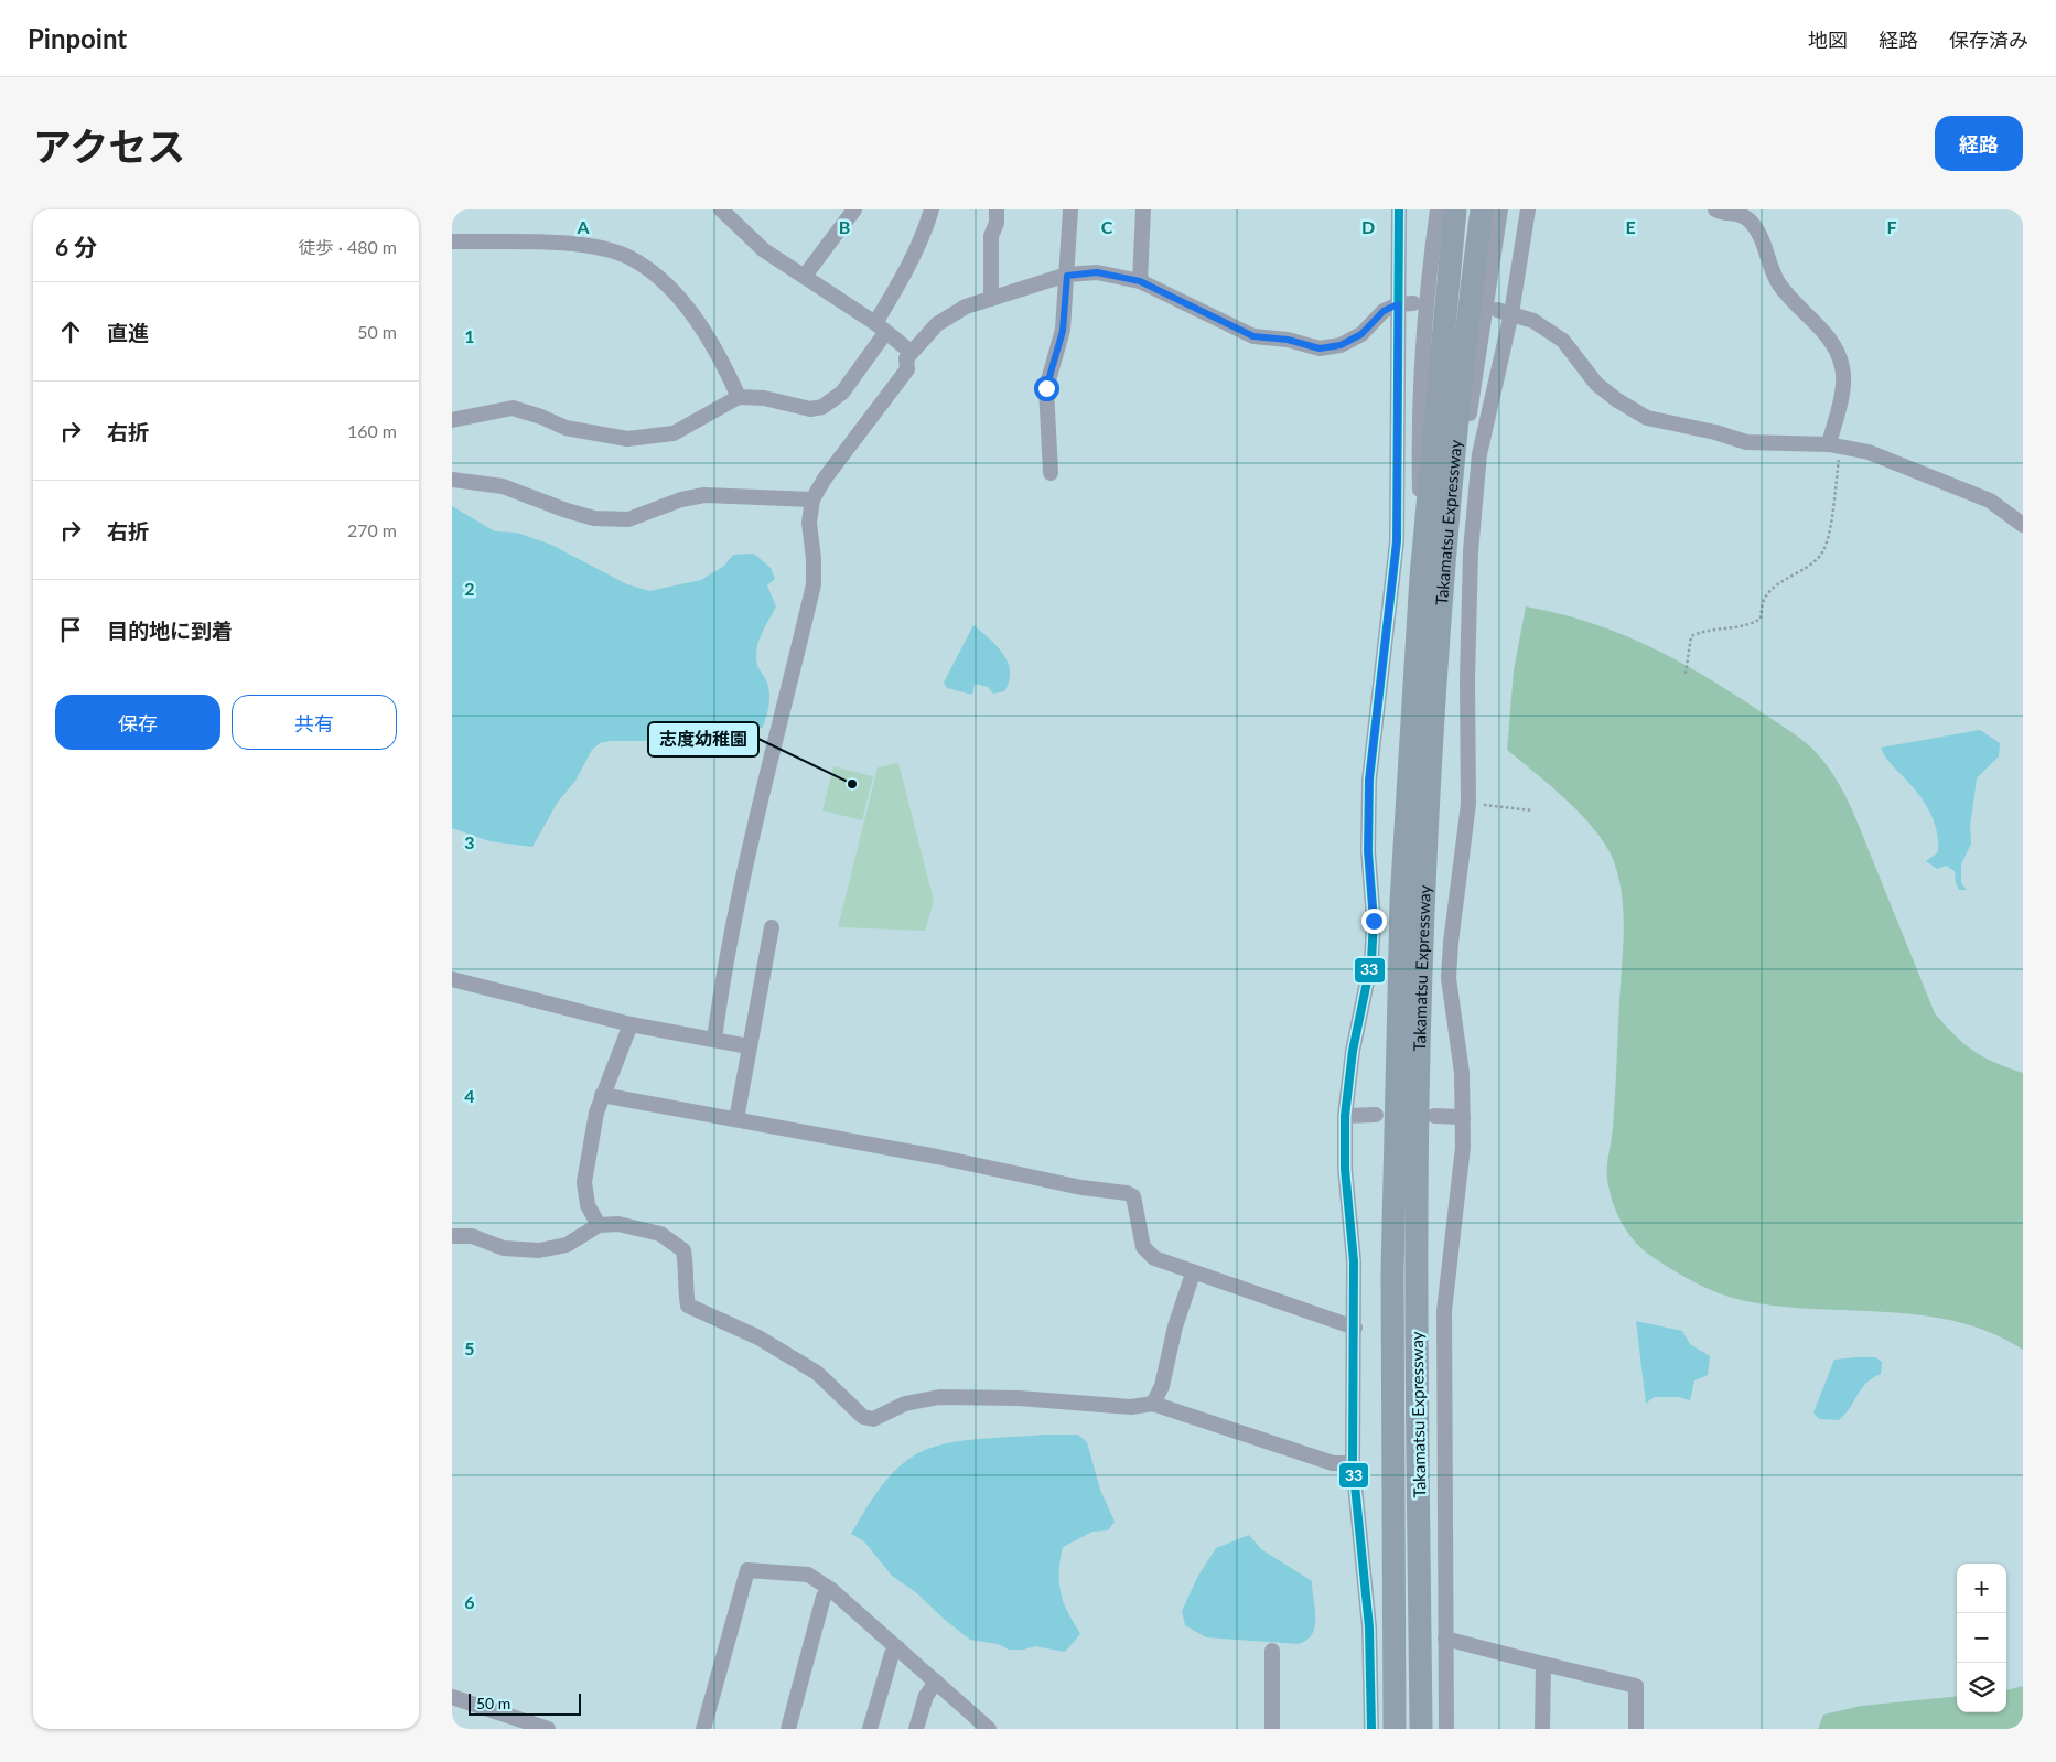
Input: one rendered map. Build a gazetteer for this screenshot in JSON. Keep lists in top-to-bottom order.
{
  "streets": {
    "highway": ["Takamatsu Expressway"]
  },
  "places": ["志度幼稚園"],
  "lines": ["transit line 33"],
  "scale_bar": "50 m",
  "page": {
    "header": "Pinpoint",
    "nav": ["地図", "経路", "保存済み"],
    "title": "アクセス",
    "buttons": [
      "経路",
      ["保存", "共有"]
    ],
    "heading": ["6 分", "徒歩 · 480 m"],
    "list": [
      ["直進", "50 m"],
      ["右折", "160 m"],
      ["右折", "270 m"],
      "目的地に到着"
    ],
    "map_buttons": ["+", "−"],
    "scale": "50 m"
  },
  "grid": {
    "columns": [
      "A",
      "B",
      "C",
      "D",
      "E",
      "F"
    ],
    "rows": [
      "1",
      "2",
      "3",
      "4",
      "5",
      "6"
    ]
  }
}
